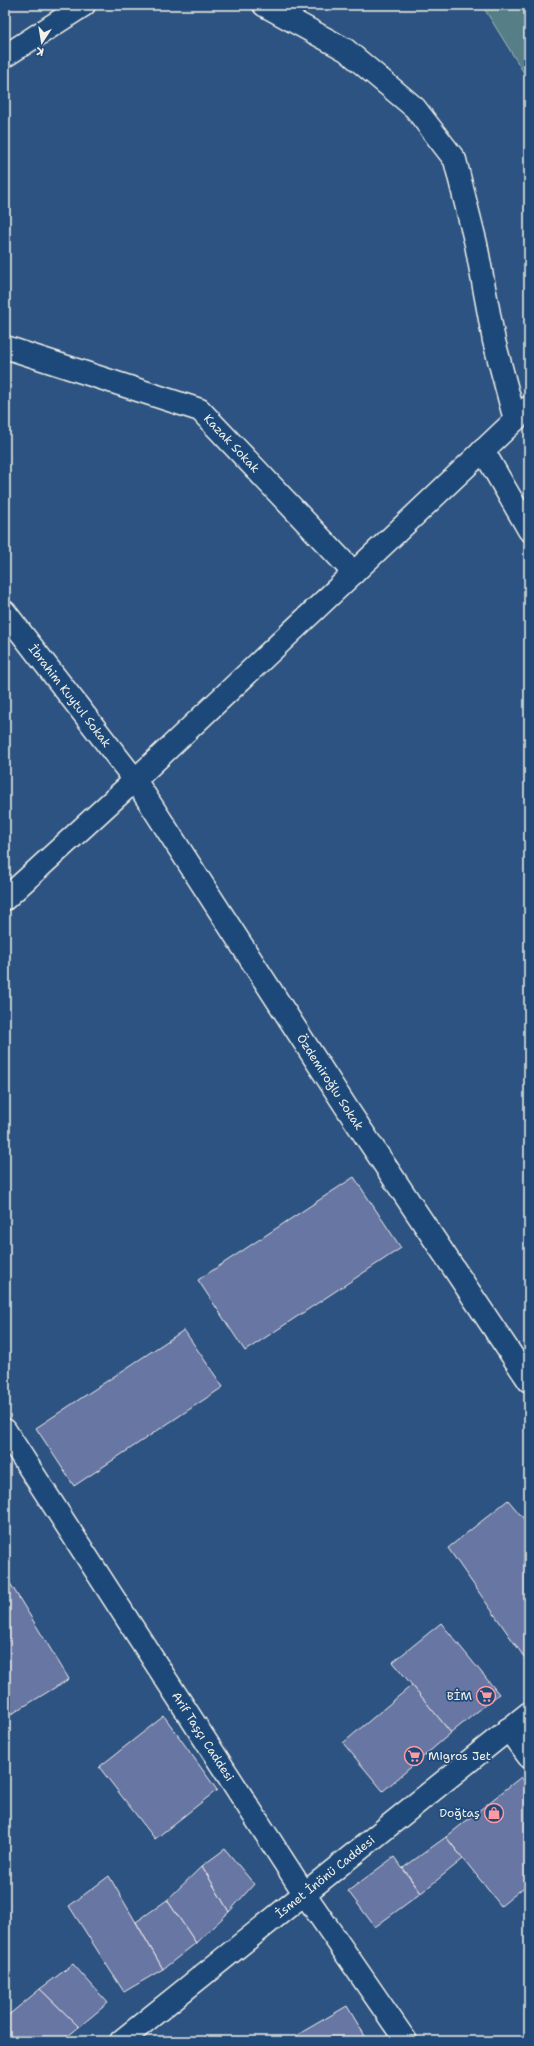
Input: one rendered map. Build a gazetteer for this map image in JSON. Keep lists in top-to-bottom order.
{
  "streets": {
    "street": [
      "Kazak Sokak",
      "İbrahim Kuytul Sokak",
      "Özdemiroğlu Sokak",
      "Arif Taşçı Caddesi",
      "İsmet İnönü Caddesi"
    ]
  },
  "crossings": [
    ["İbrahim Kuytul Sokak", "Özdemiroğlu Sokak"],
    ["Arif Taşçı Caddesi", "İsmet İnönü Caddesi"]
  ],
  "places": {
    "supermarket": ["BİM", "Migros Jet"],
    "shop": ["Doğtaş"]
  },
  "north": "bottom"
}
